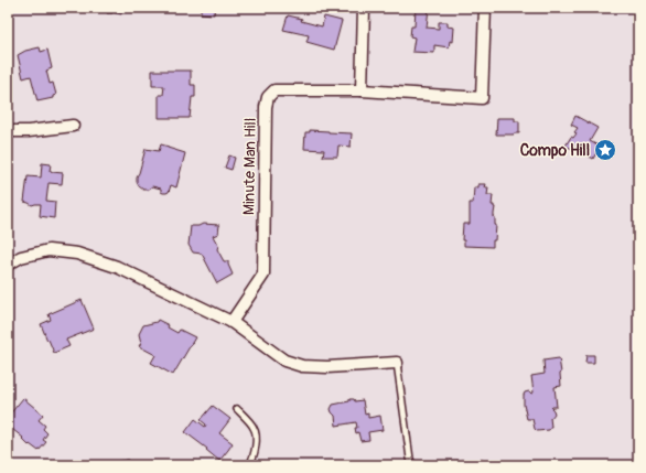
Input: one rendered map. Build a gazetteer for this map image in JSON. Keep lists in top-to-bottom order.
{
  "streets": {
    "street": ["Minute Man Hill"]
  },
  "places": {
    "place": ["Compo Hill"]
  }
}
